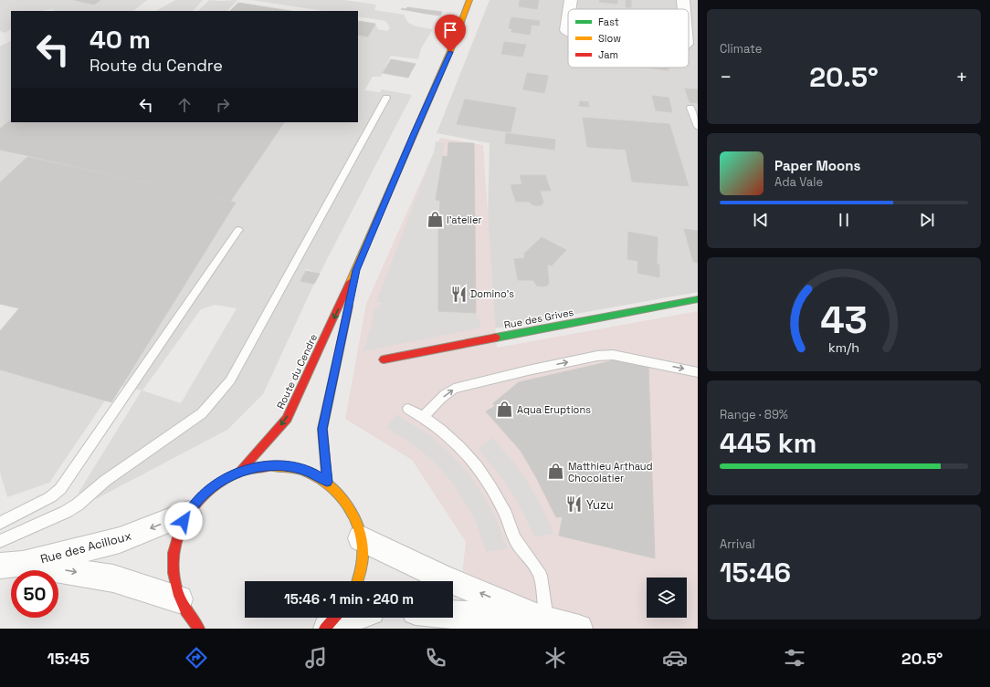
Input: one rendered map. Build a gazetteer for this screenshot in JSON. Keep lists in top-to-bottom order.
{
  "streets": {
    "main road": ["Rue des Grives", "Route du Cendre"],
    "street": ["Rue des Acilloux"]
  },
  "places": {
    "shop": ["l'atelier", "Aqua Eruptions", "Matthieu Arthaud Chocolatier"],
    "restaurant": ["Domino's", "Yuzu"]
  },
  "legend": ["Fast", "Slow", "Jam"],
  "page": {
    "tile": [
      "Climate",
      ["Range · 89%", "445 km"],
      ["Arrival", "15:46"]
    ],
    "turn": ["40 m", "Route du Cendre"],
    "heat": ["−", "20.5°", "+"],
    "song": ["Paper Moons", "Ada Vale"],
    "limit": "50",
    "trip": "15:46 · 1 min · 240 m",
    "tabs": ["15:45", "20.5°"],
    "gauge": ["43", "km/h"]
  }
}
